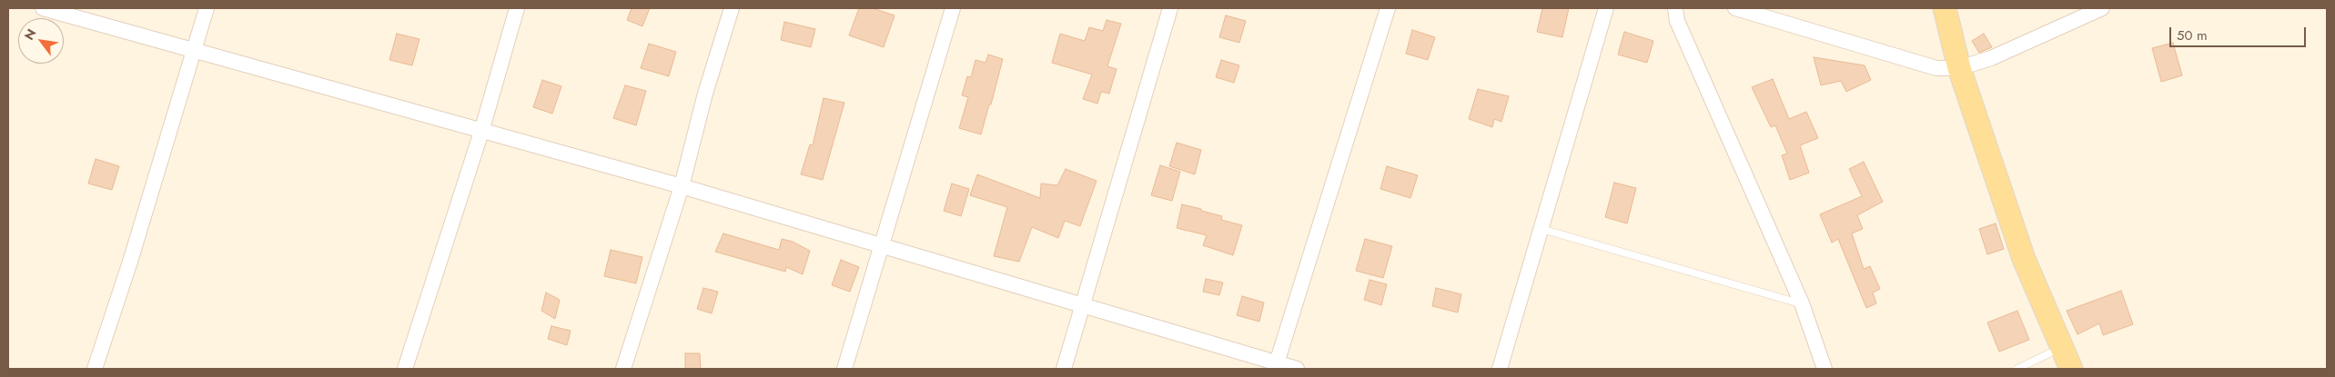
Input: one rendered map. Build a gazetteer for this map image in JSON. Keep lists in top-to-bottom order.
{
  "scale_bar": "50 m",
  "north": "top left"
}
